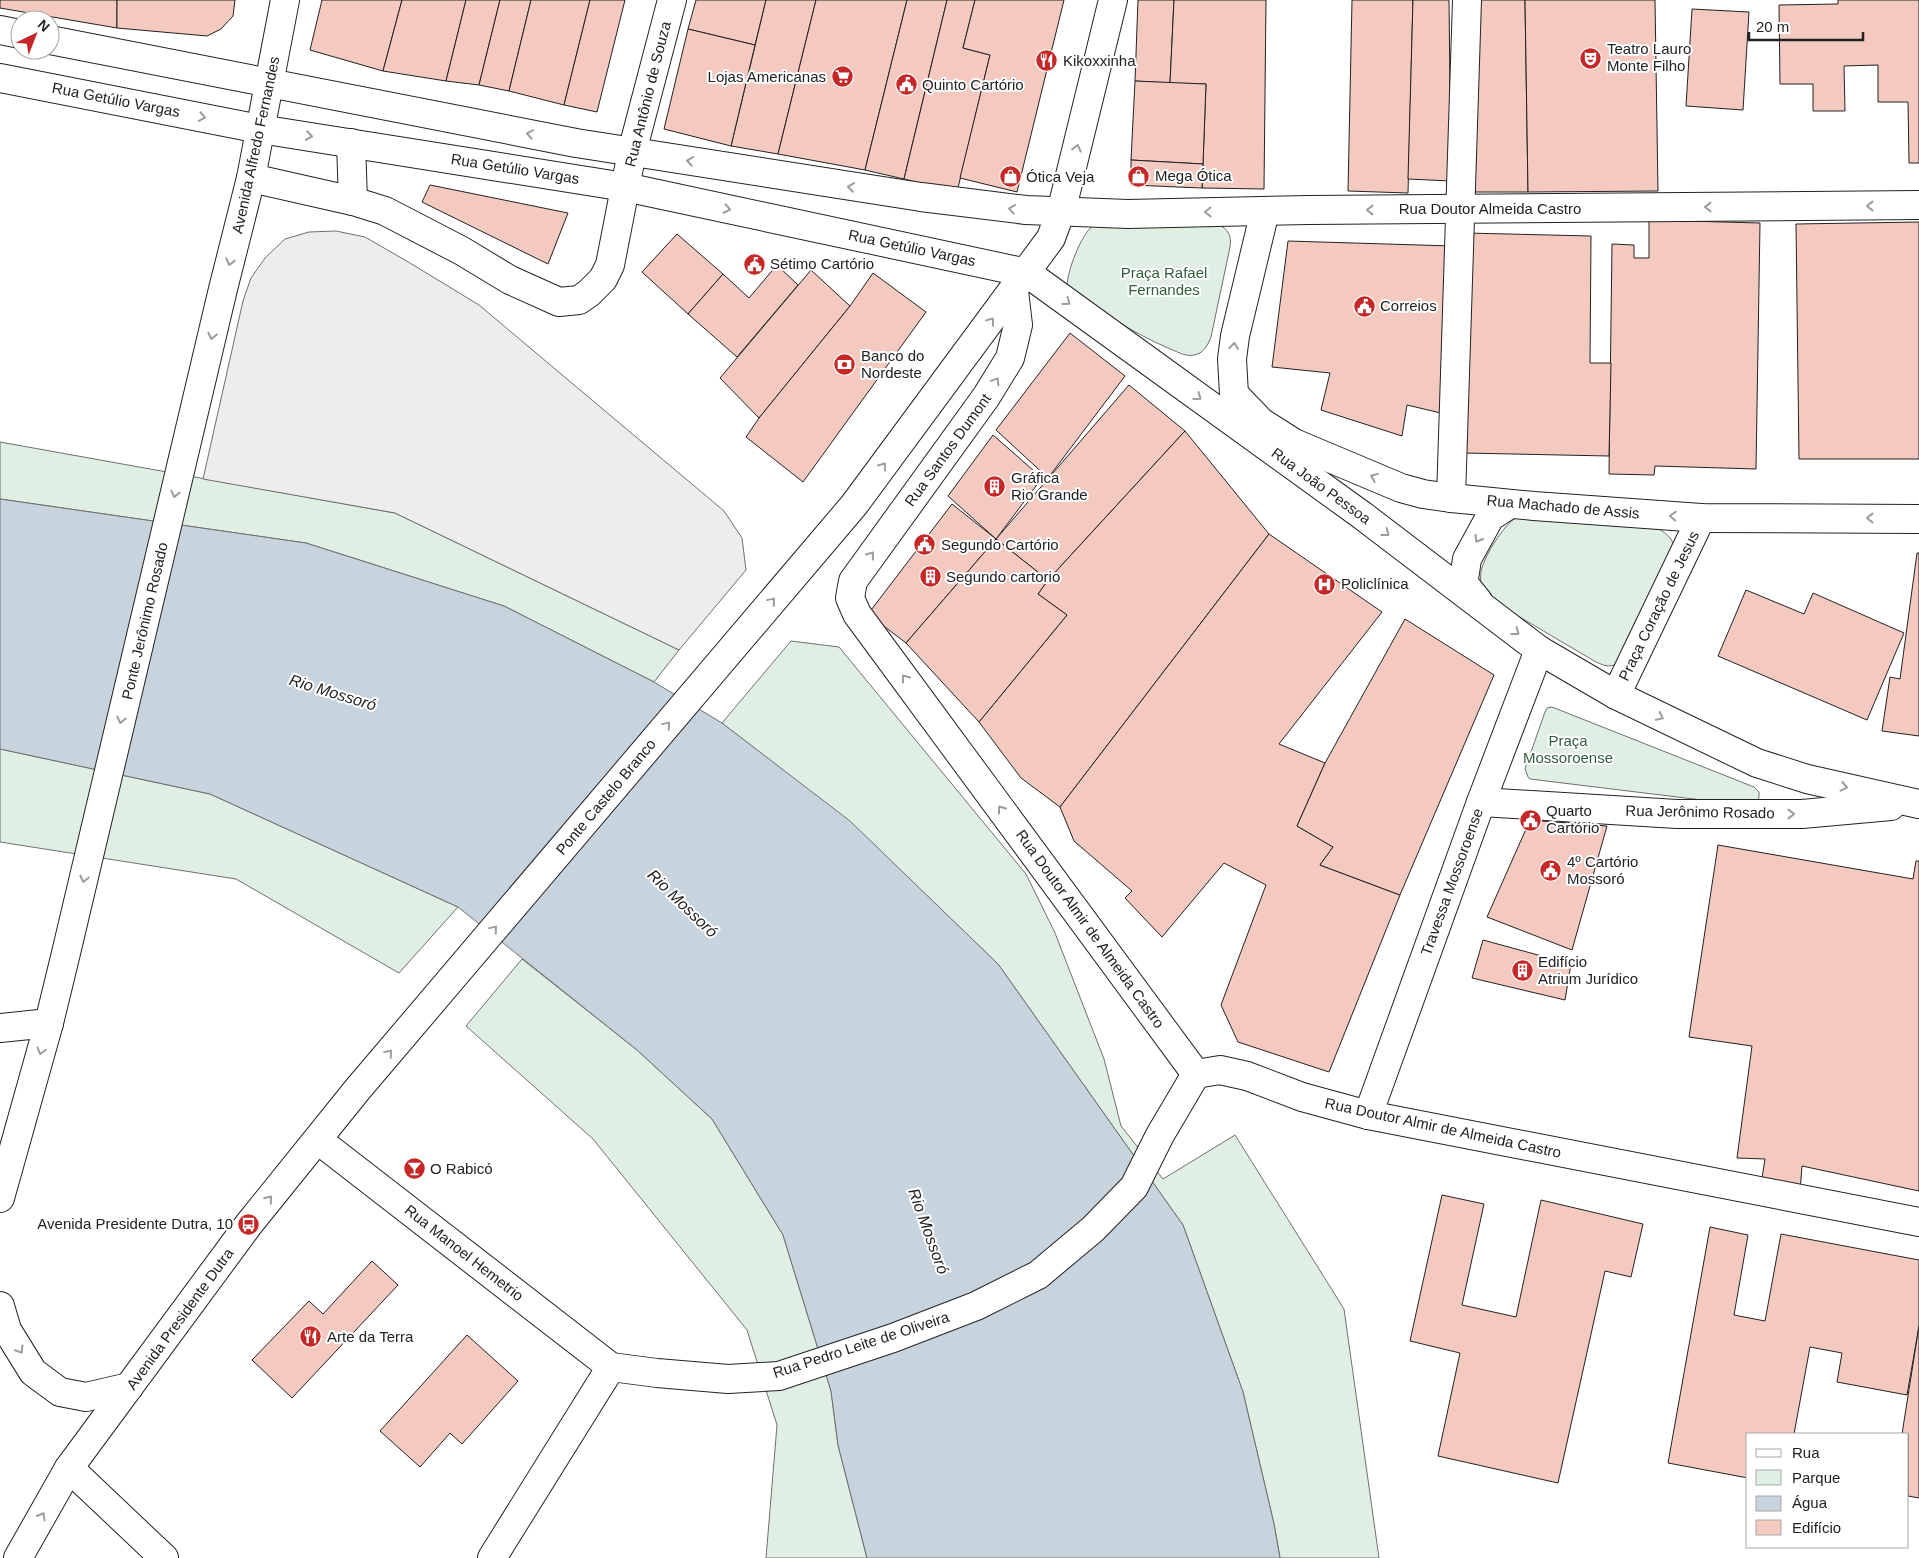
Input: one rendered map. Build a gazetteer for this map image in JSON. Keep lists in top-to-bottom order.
{
  "streets": {
    "street": [
      "Rua Antônio de Souza",
      "Rua Getúlio Vargas",
      "Avenida Alfredo Fernandes",
      "Rua Doutor Almeida Castro",
      "Rua Santos Dumont",
      "Rua João Pessoa",
      "Rua Machado de Assis",
      "Praça Coração de Jesus",
      "Ponte Jerônimo Rosado",
      "Ponte Castelo Branco",
      "Rua Jerônimo Rosado",
      "Travessa Mossoroense",
      "Rua Doutor Almir de Almeida Castro",
      "Rua Manoel Hemetrio",
      "Avenida Presidente Dutra",
      "Rua Pedro Leite de Oliveira"
    ]
  },
  "crossings": [
    ["Rua Antônio de Souza", "Rua Getúlio Vargas"],
    ["Rua Antônio de Souza", "Avenida Alfredo Fernandes"],
    ["Rua Getúlio Vargas", "Avenida Alfredo Fernandes"],
    ["Rua Getúlio Vargas", "Rua Santos Dumont"],
    ["Rua Getúlio Vargas", "Rua João Pessoa"],
    ["Rua Getúlio Vargas", "Ponte Castelo Branco"],
    ["Avenida Alfredo Fernandes", "Ponte Jerônimo Rosado"],
    ["Rua Doutor Almeida Castro", "Rua Machado de Assis"],
    ["Rua Santos Dumont", "Rua João Pessoa"],
    ["Rua Santos Dumont", "Ponte Castelo Branco"],
    ["Rua Santos Dumont", "Rua Doutor Almir de Almeida Castro"],
    ["Rua João Pessoa", "Praça Coração de Jesus"],
    ["Rua João Pessoa", "Ponte Castelo Branco"],
    ["Rua João Pessoa", "Rua Jerônimo Rosado"],
    ["Rua João Pessoa", "Travessa Mossoroense"],
    ["Rua Machado de Assis", "Praça Coração de Jesus"],
    ["Praça Coração de Jesus", "Rua Jerônimo Rosado"],
    ["Ponte Castelo Branco", "Avenida Presidente Dutra"],
    ["Rua Jerônimo Rosado", "Travessa Mossoroense"],
    ["Travessa Mossoroense", "Rua Doutor Almir de Almeida Castro"],
    ["Rua Doutor Almir de Almeida Castro", "Rua Pedro Leite de Oliveira"],
    ["Rua Manoel Hemetrio", "Avenida Presidente Dutra"],
    ["Rua Manoel Hemetrio", "Rua Pedro Leite de Oliveira"]
  ],
  "one_way": [
    "Avenida Alfredo Fernandes",
    "Rua Doutor Almeida Castro",
    "Rua Santos Dumont",
    "Rua João Pessoa",
    "Ponte Jerônimo Rosado",
    "Ponte Castelo Branco",
    "Rua Jerônimo Rosado",
    "Rua Doutor Almir de Almeida Castro",
    "Avenida Presidente Dutra"
  ],
  "water": ["Rio Mossoró"],
  "parks": ["Praça Rafael Fernandes", "Praça Mossoroense"],
  "places": {
    "theatre": ["Teatro Lauro Monte Filho"],
    "restaurant": ["Kikoxxinha", "Arte da Terra"],
    "supermarket": ["Lojas Americanas"],
    "public building": [
      "Quinto Cartório",
      "Sétimo Cartório",
      "Correios",
      "Segundo Cartório",
      "Quarto Cartório",
      "4º Cartório Mossoró"
    ],
    "shop": ["Mega Ótica", "Ótica Veja"],
    "bank": ["Banco do Nordeste"],
    "building": ["Gráfica Rio Grande", "Segundo cartorio", "Edifício Atrium Jurídico"],
    "hospital": ["Policlínica"],
    "bar": ["O Rabicó"],
    "bus stop": ["Avenida Presidente Dutra, 10"]
  },
  "legend": [
    "Rua",
    "Parque",
    "Água",
    "Edifício"
  ],
  "scale_bar": "20 m",
  "north": "top right"
}
